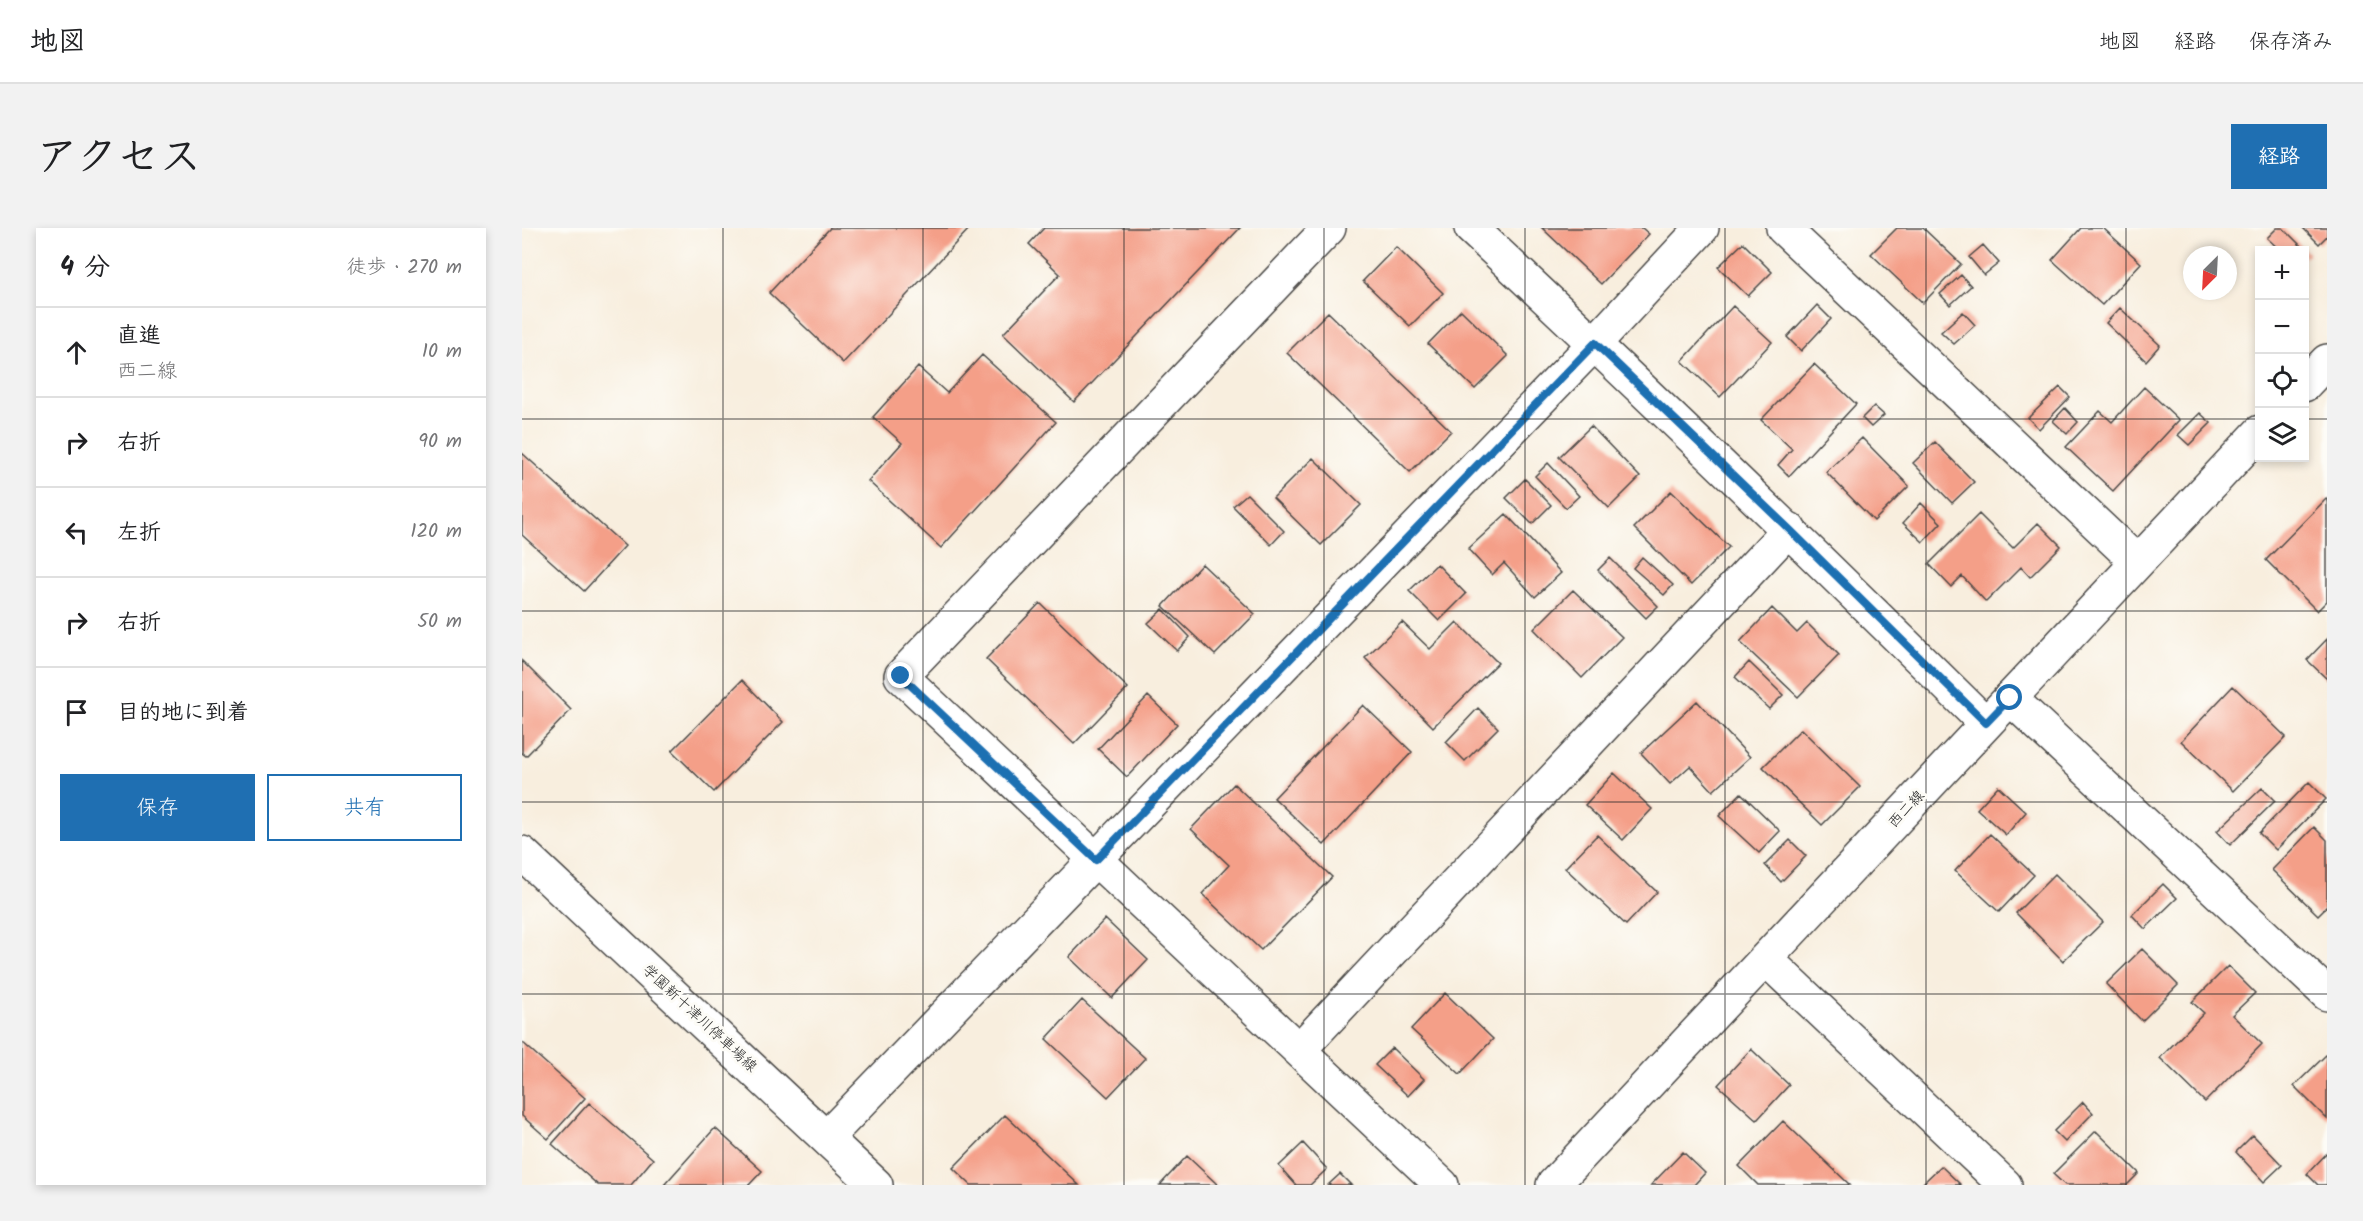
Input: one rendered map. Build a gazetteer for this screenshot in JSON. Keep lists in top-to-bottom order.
{
  "streets": {
    "street": ["西二線", "学園新十津川停車場線"]
  },
  "north": "bottom left",
  "page": {
    "header": "地図",
    "nav": ["地図", "経路", "保存済み"],
    "title": "アクセス",
    "buttons": [
      "経路",
      ["保存", "共有"]
    ],
    "heading": ["4 分", "徒歩 · 270 m"],
    "map_buttons": ["+", "−"],
    "list": [
      ["直進", "西二線", "10 m"],
      ["右折", "90 m"],
      ["左折", "120 m"],
      ["右折", "50 m"],
      "目的地に到着"
    ]
  }
}
